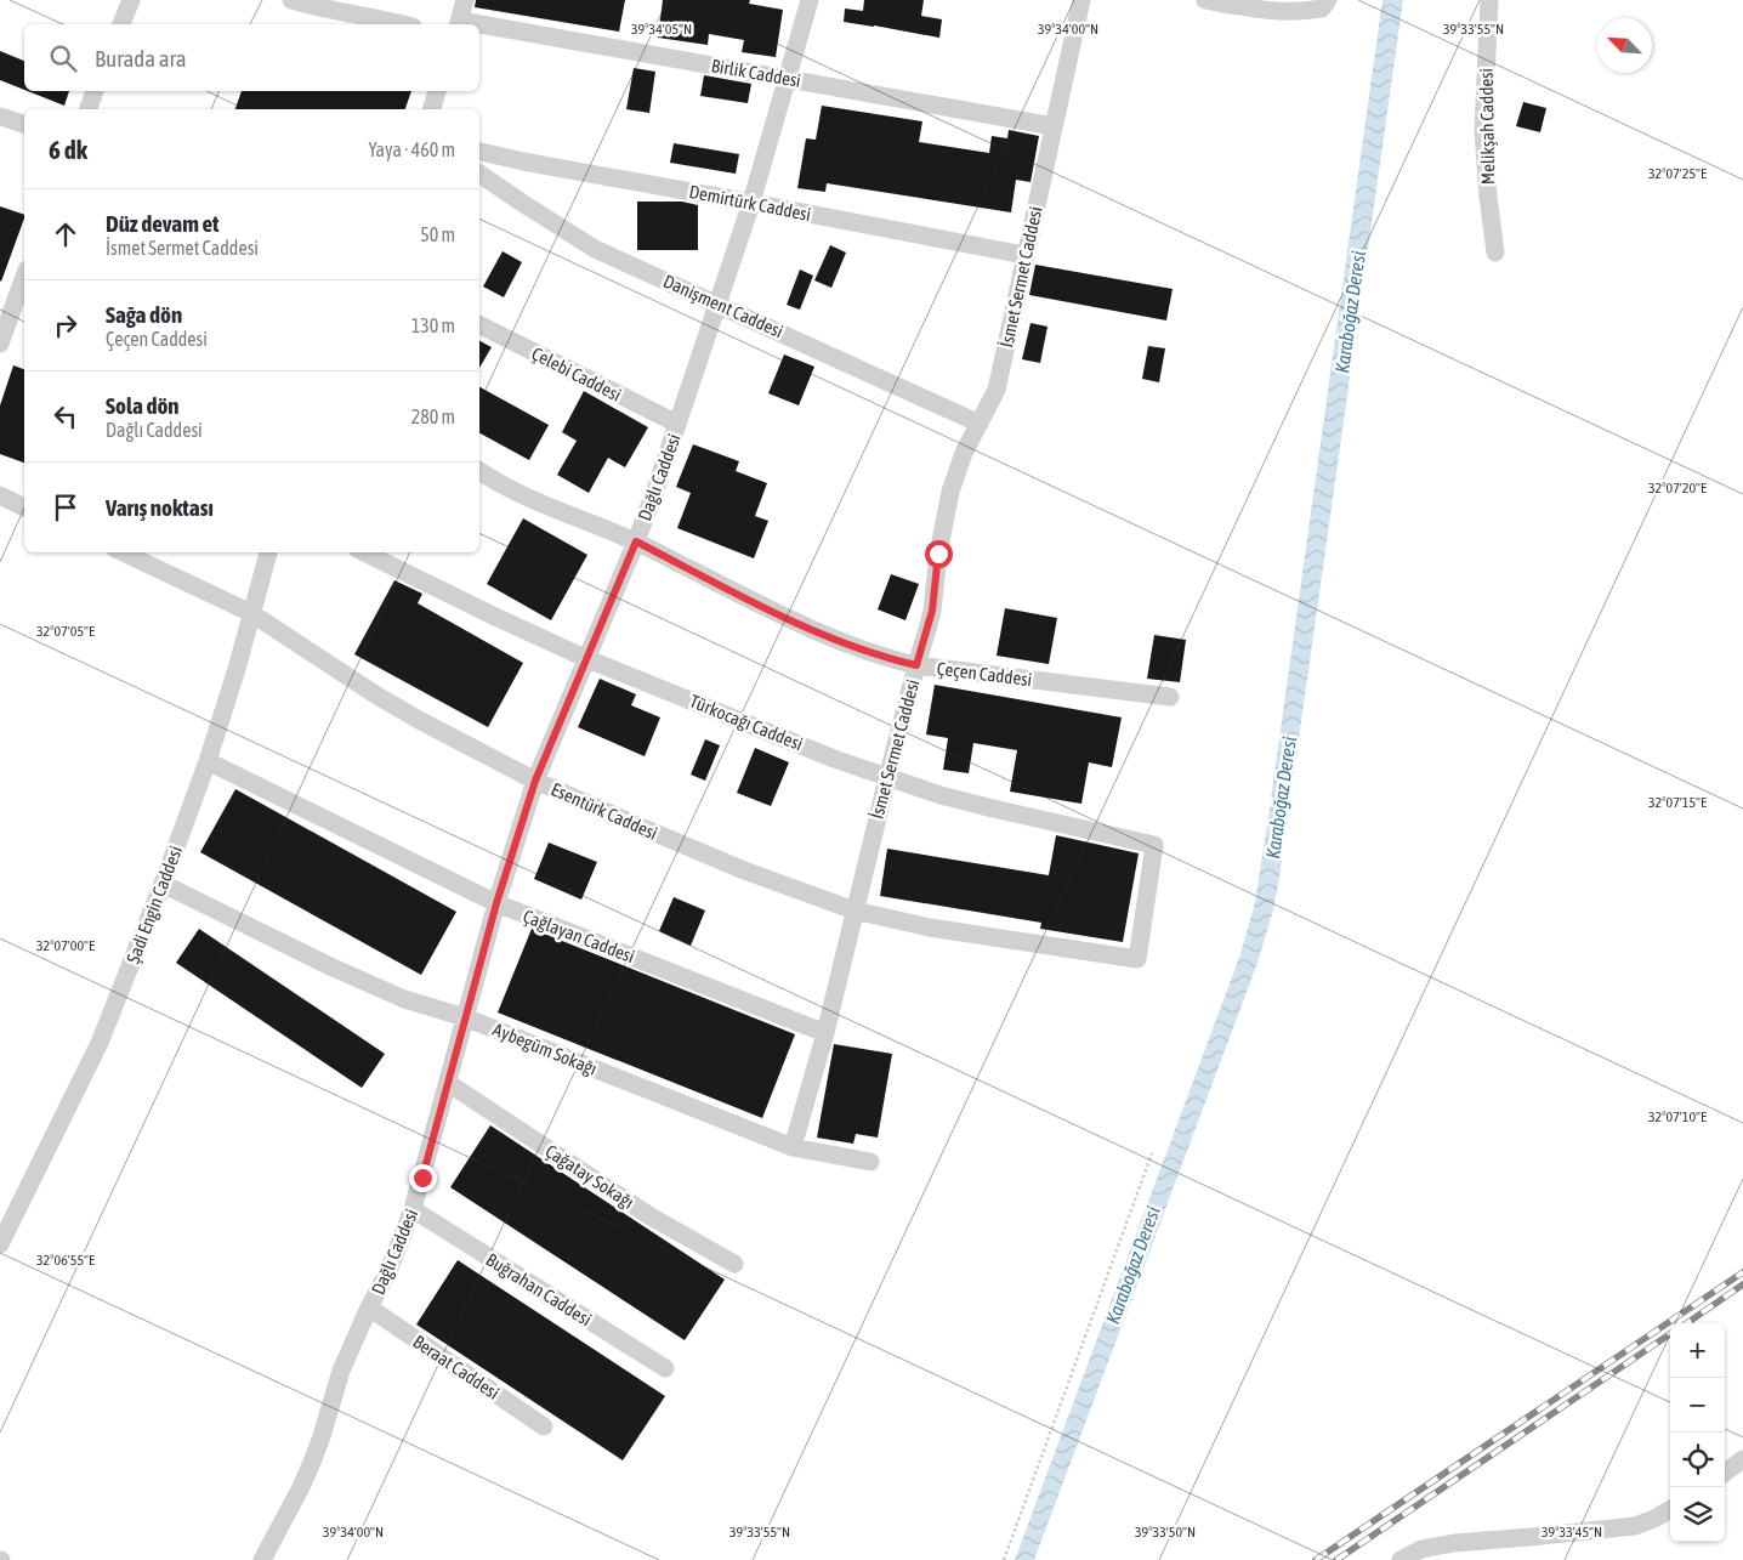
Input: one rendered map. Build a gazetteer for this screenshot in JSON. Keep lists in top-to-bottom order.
{
  "streets": {
    "street": [
      "Birlik Caddesi",
      "Melikşah Caddesi",
      "Demirtürk Caddesi",
      "İsmet Sermet Caddesi",
      "Danişment Caddesi",
      "Çelebi Caddesi",
      "Dağlı Caddesi",
      "Çeçen Caddesi",
      "Türkocağı Caddesi",
      "Esentürk Caddesi",
      "Şadi Engin Caddesi",
      "Çağlayan Caddesi",
      "Aybegüm Sokağı",
      "Çağatay Sokağı",
      "Buğrahan Caddesi",
      "Beraat Caddesi"
    ]
  },
  "crossings": [
    ["Birlik Caddesi", "İsmet Sermet Caddesi"],
    ["Birlik Caddesi", "Dağlı Caddesi"],
    ["Demirtürk Caddesi", "İsmet Sermet Caddesi"],
    ["Demirtürk Caddesi", "Dağlı Caddesi"],
    ["İsmet Sermet Caddesi", "Danişment Caddesi"],
    ["İsmet Sermet Caddesi", "Çeçen Caddesi"],
    ["İsmet Sermet Caddesi", "Türkocağı Caddesi"],
    ["İsmet Sermet Caddesi", "Esentürk Caddesi"],
    ["İsmet Sermet Caddesi", "Çağlayan Caddesi"],
    ["İsmet Sermet Caddesi", "Aybegüm Sokağı"],
    ["Danişment Caddesi", "Dağlı Caddesi"],
    ["Çelebi Caddesi", "Dağlı Caddesi"],
    ["Dağlı Caddesi", "Çeçen Caddesi"],
    ["Dağlı Caddesi", "Türkocağı Caddesi"],
    ["Dağlı Caddesi", "Esentürk Caddesi"],
    ["Dağlı Caddesi", "Çağlayan Caddesi"],
    ["Dağlı Caddesi", "Aybegüm Sokağı"],
    ["Dağlı Caddesi", "Çağatay Sokağı"],
    ["Dağlı Caddesi", "Buğrahan Caddesi"],
    ["Dağlı Caddesi", "Beraat Caddesi"],
    ["Türkocağı Caddesi", "Esentürk Caddesi"],
    ["Esentürk Caddesi", "Şadi Engin Caddesi"],
    ["Şadi Engin Caddesi", "Çağlayan Caddesi"],
    ["Şadi Engin Caddesi", "Aybegüm Sokağı"]
  ],
  "water": ["Karaboğaz Deresi"],
  "north": "top left",
  "page": {
    "search": "Burada ara",
    "heading": ["6 dk", "Yaya · 460 m"],
    "list": [
      ["Düz devam et", "İsmet Sermet Caddesi", "50 m"],
      ["Sağa dön", "Çeçen Caddesi", "130 m"],
      ["Sola dön", "Dağlı Caddesi", "280 m"],
      "Varış noktası"
    ],
    "map_buttons": ["+", "−"]
  },
  "coordinates": [
    "39°34'05\"N",
    "39°34'00\"N",
    "39°33'55\"N",
    "32°07'25\"E",
    "32°07'20\"E",
    "32°07'05\"E",
    "32°07'15\"E",
    "32°07'00\"E",
    "32°07'10\"E",
    "32°06'55\"E",
    "39°33'50\"N",
    "39°33'45\"N"
  ]
}
